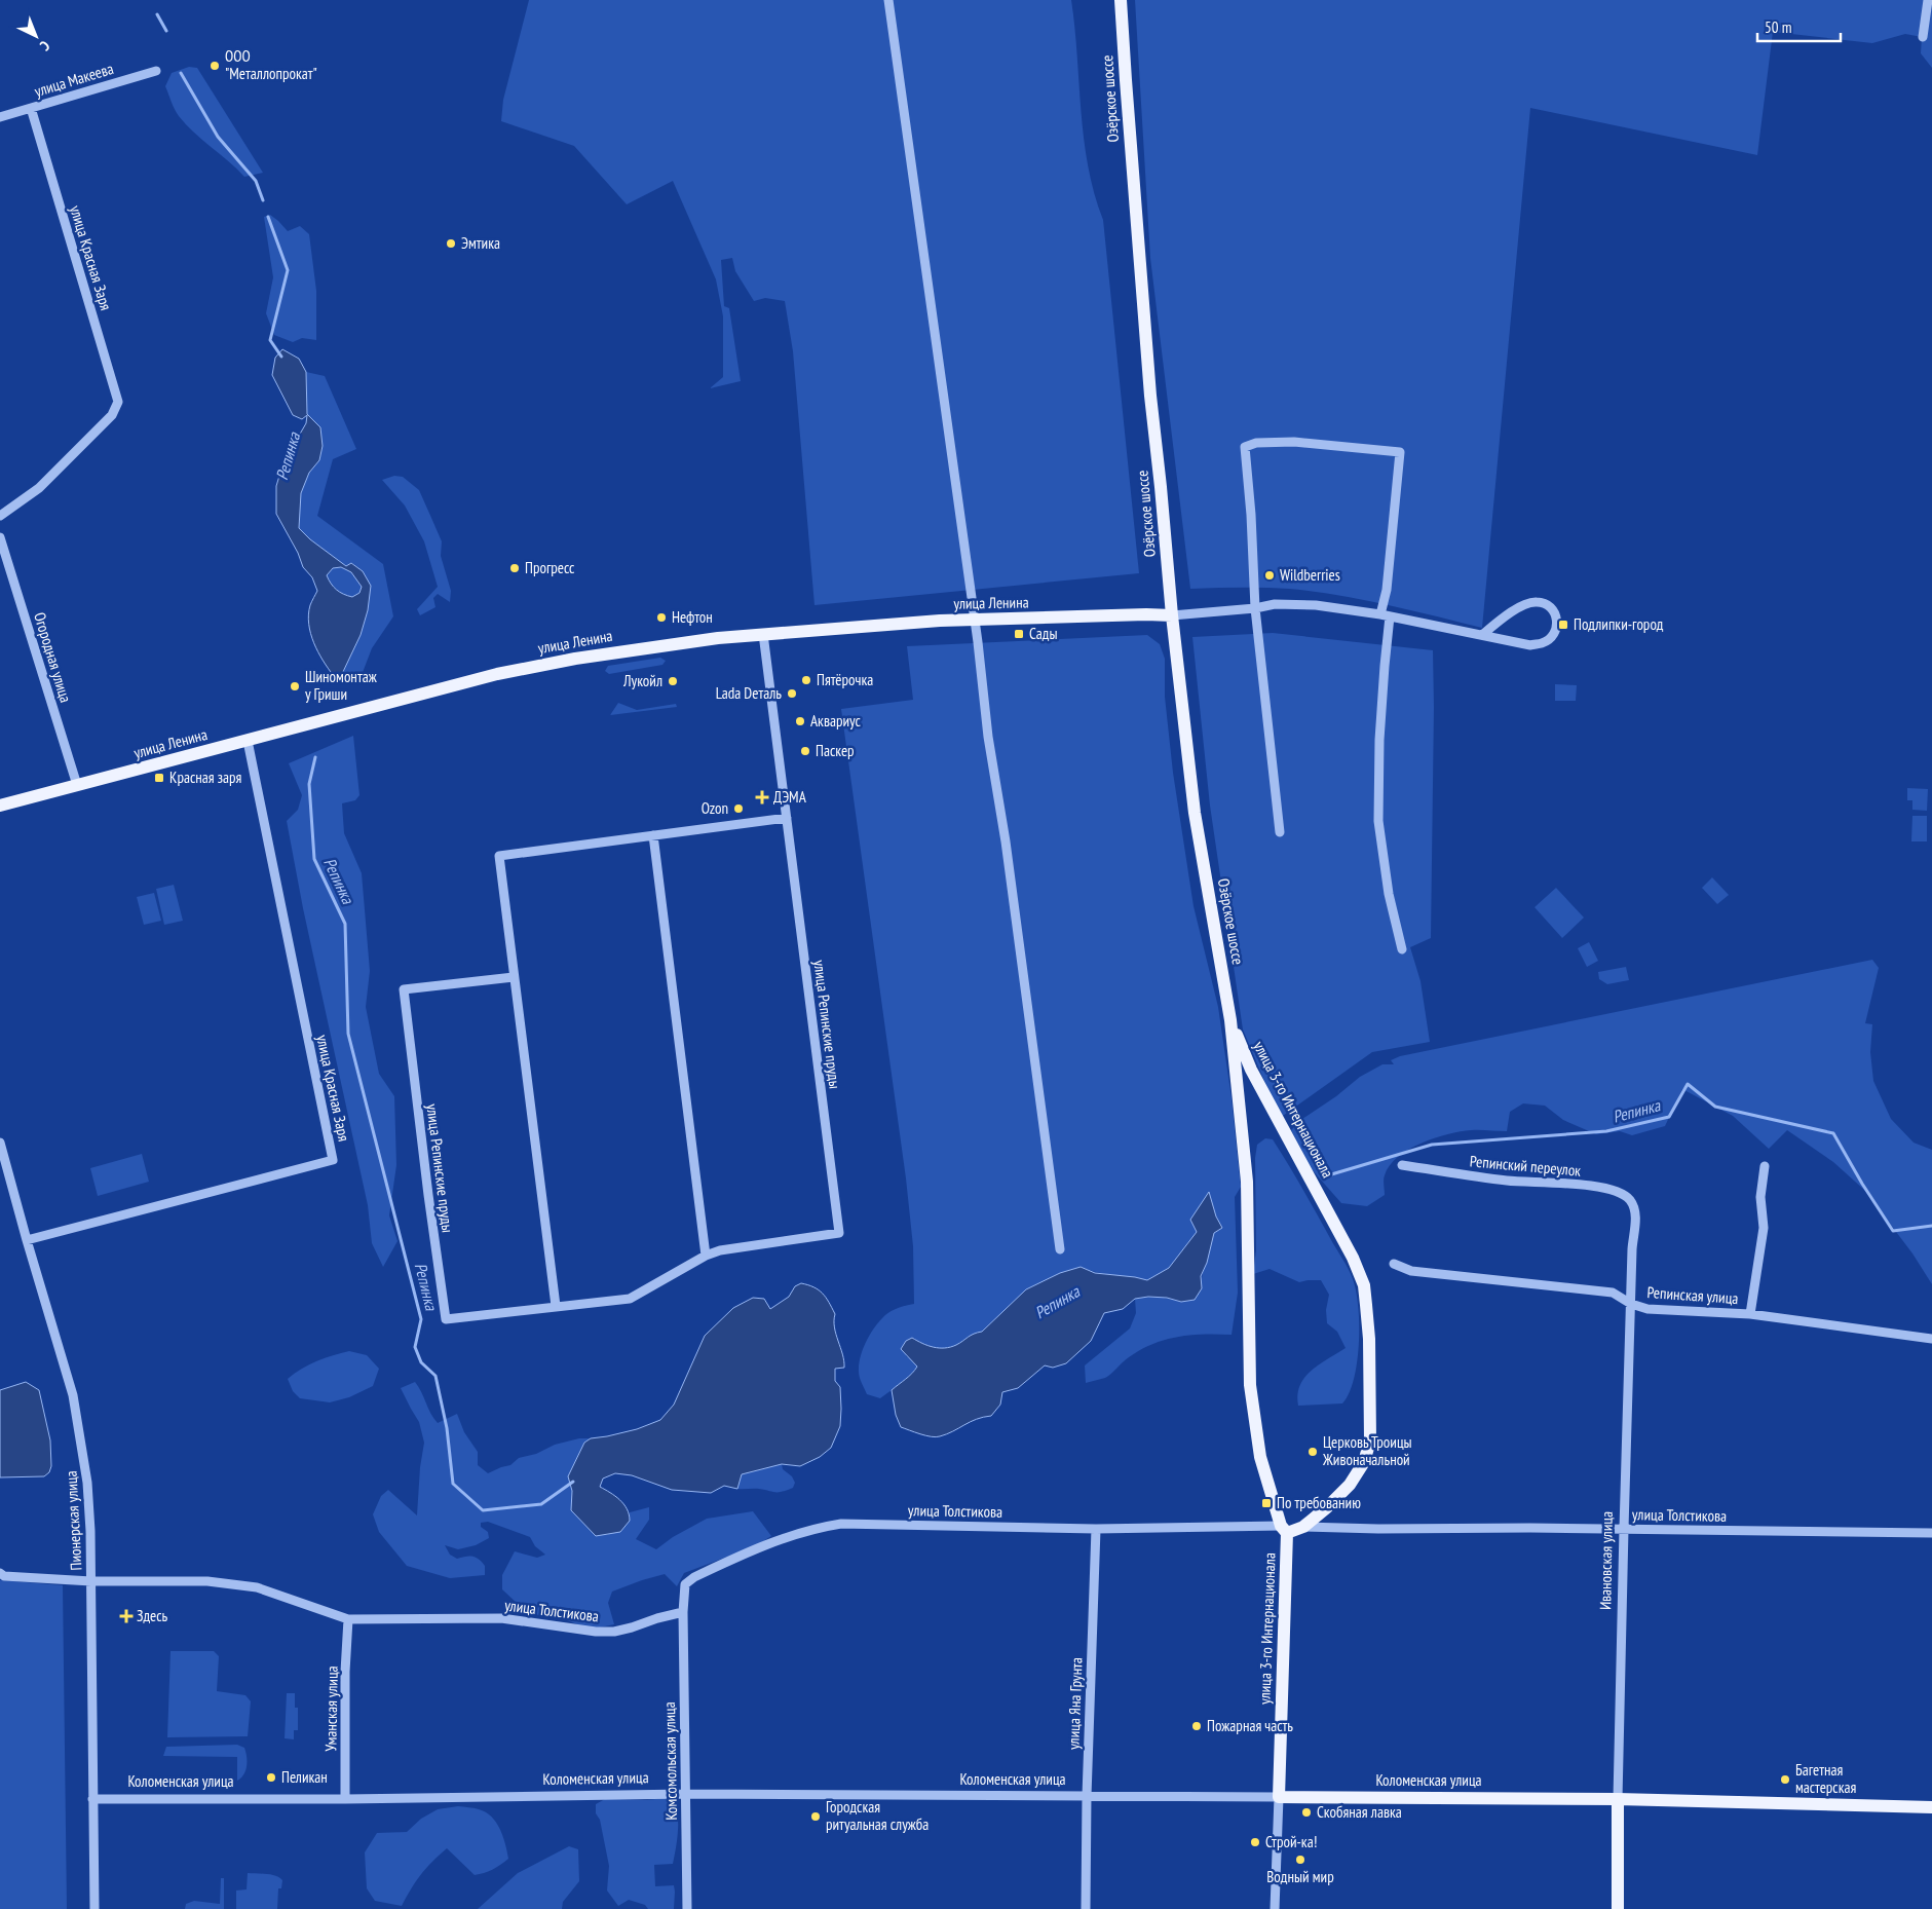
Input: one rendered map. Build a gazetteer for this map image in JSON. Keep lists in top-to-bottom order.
{
  "streets": {
    "main road": [
      "Озёрское шоссе",
      "улица Ленина",
      "улица 3-го Интернационала",
      "Ивановская улица",
      "Коломенская улица"
    ],
    "street": [
      "улица Макеева",
      "улица Красная Заря",
      "Огородная улица",
      "улица Репинские пруды",
      "Репинский переулок",
      "Репинская улица",
      "улица Толстикова",
      "Пионерская улица",
      "улица Яна Грунта",
      "Уманская улица",
      "Комсомольская улица"
    ]
  },
  "crossings": [
    ["улица Макеева", "улица Красная Заря"],
    ["Озёрское шоссе", "улица Ленина"],
    ["Озёрское шоссе", "улица 3-го Интернационала"],
    ["улица Красная Заря", "улица Ленина"],
    ["улица Красная Заря", "Пионерская улица"],
    ["улица Ленина", "Огородная улица"],
    ["улица 3-го Интернационала", "улица Толстикова"],
    ["улица 3-го Интернационала", "Коломенская улица"],
    ["Репинский переулок", "Ивановская улица"],
    ["Репинская улица", "Ивановская улица"],
    ["улица Толстикова", "Пионерская улица"],
    ["улица Толстикова", "Ивановская улица"],
    ["улица Толстикова", "улица Яна Грунта"],
    ["улица Толстикова", "Уманская улица"],
    ["улица Толстикова", "Комсомольская улица"],
    ["Пионерская улица", "Коломенская улица"],
    ["Ивановская улица", "Коломенская улица"],
    ["улица Яна Грунта", "Коломенская улица"],
    ["Уманская улица", "Коломенская улица"],
    ["Комсомольская улица", "Коломенская улица"]
  ],
  "water": ["Репинка"],
  "places": {
    "other": [
      "ООО \"Металлопрокат\"",
      "Эмтика",
      "Прогресс",
      "Wildberries",
      "Нефтон",
      "Пятёрочка",
      "Лукойл",
      "Шиномонтаж у Гриши",
      "Lada Dеталь",
      "Аквариус",
      "Паскер",
      "Ozon",
      "Церковь Троицы Живоначальной",
      "Пожарная часть",
      "Пеликан",
      "Багетная мастерская",
      "Скобяная лавка",
      "Городская ритуальная служба",
      "Строй-ка!",
      "Водный мир"
    ],
    "transit": [
      "Подлипки-город",
      "Сады",
      "Красная заря",
      "По требованию"
    ],
    "health": ["ДЭМА", "Здесь"]
  },
  "scale_bar": "50 m",
  "north": "bottom right"
}
